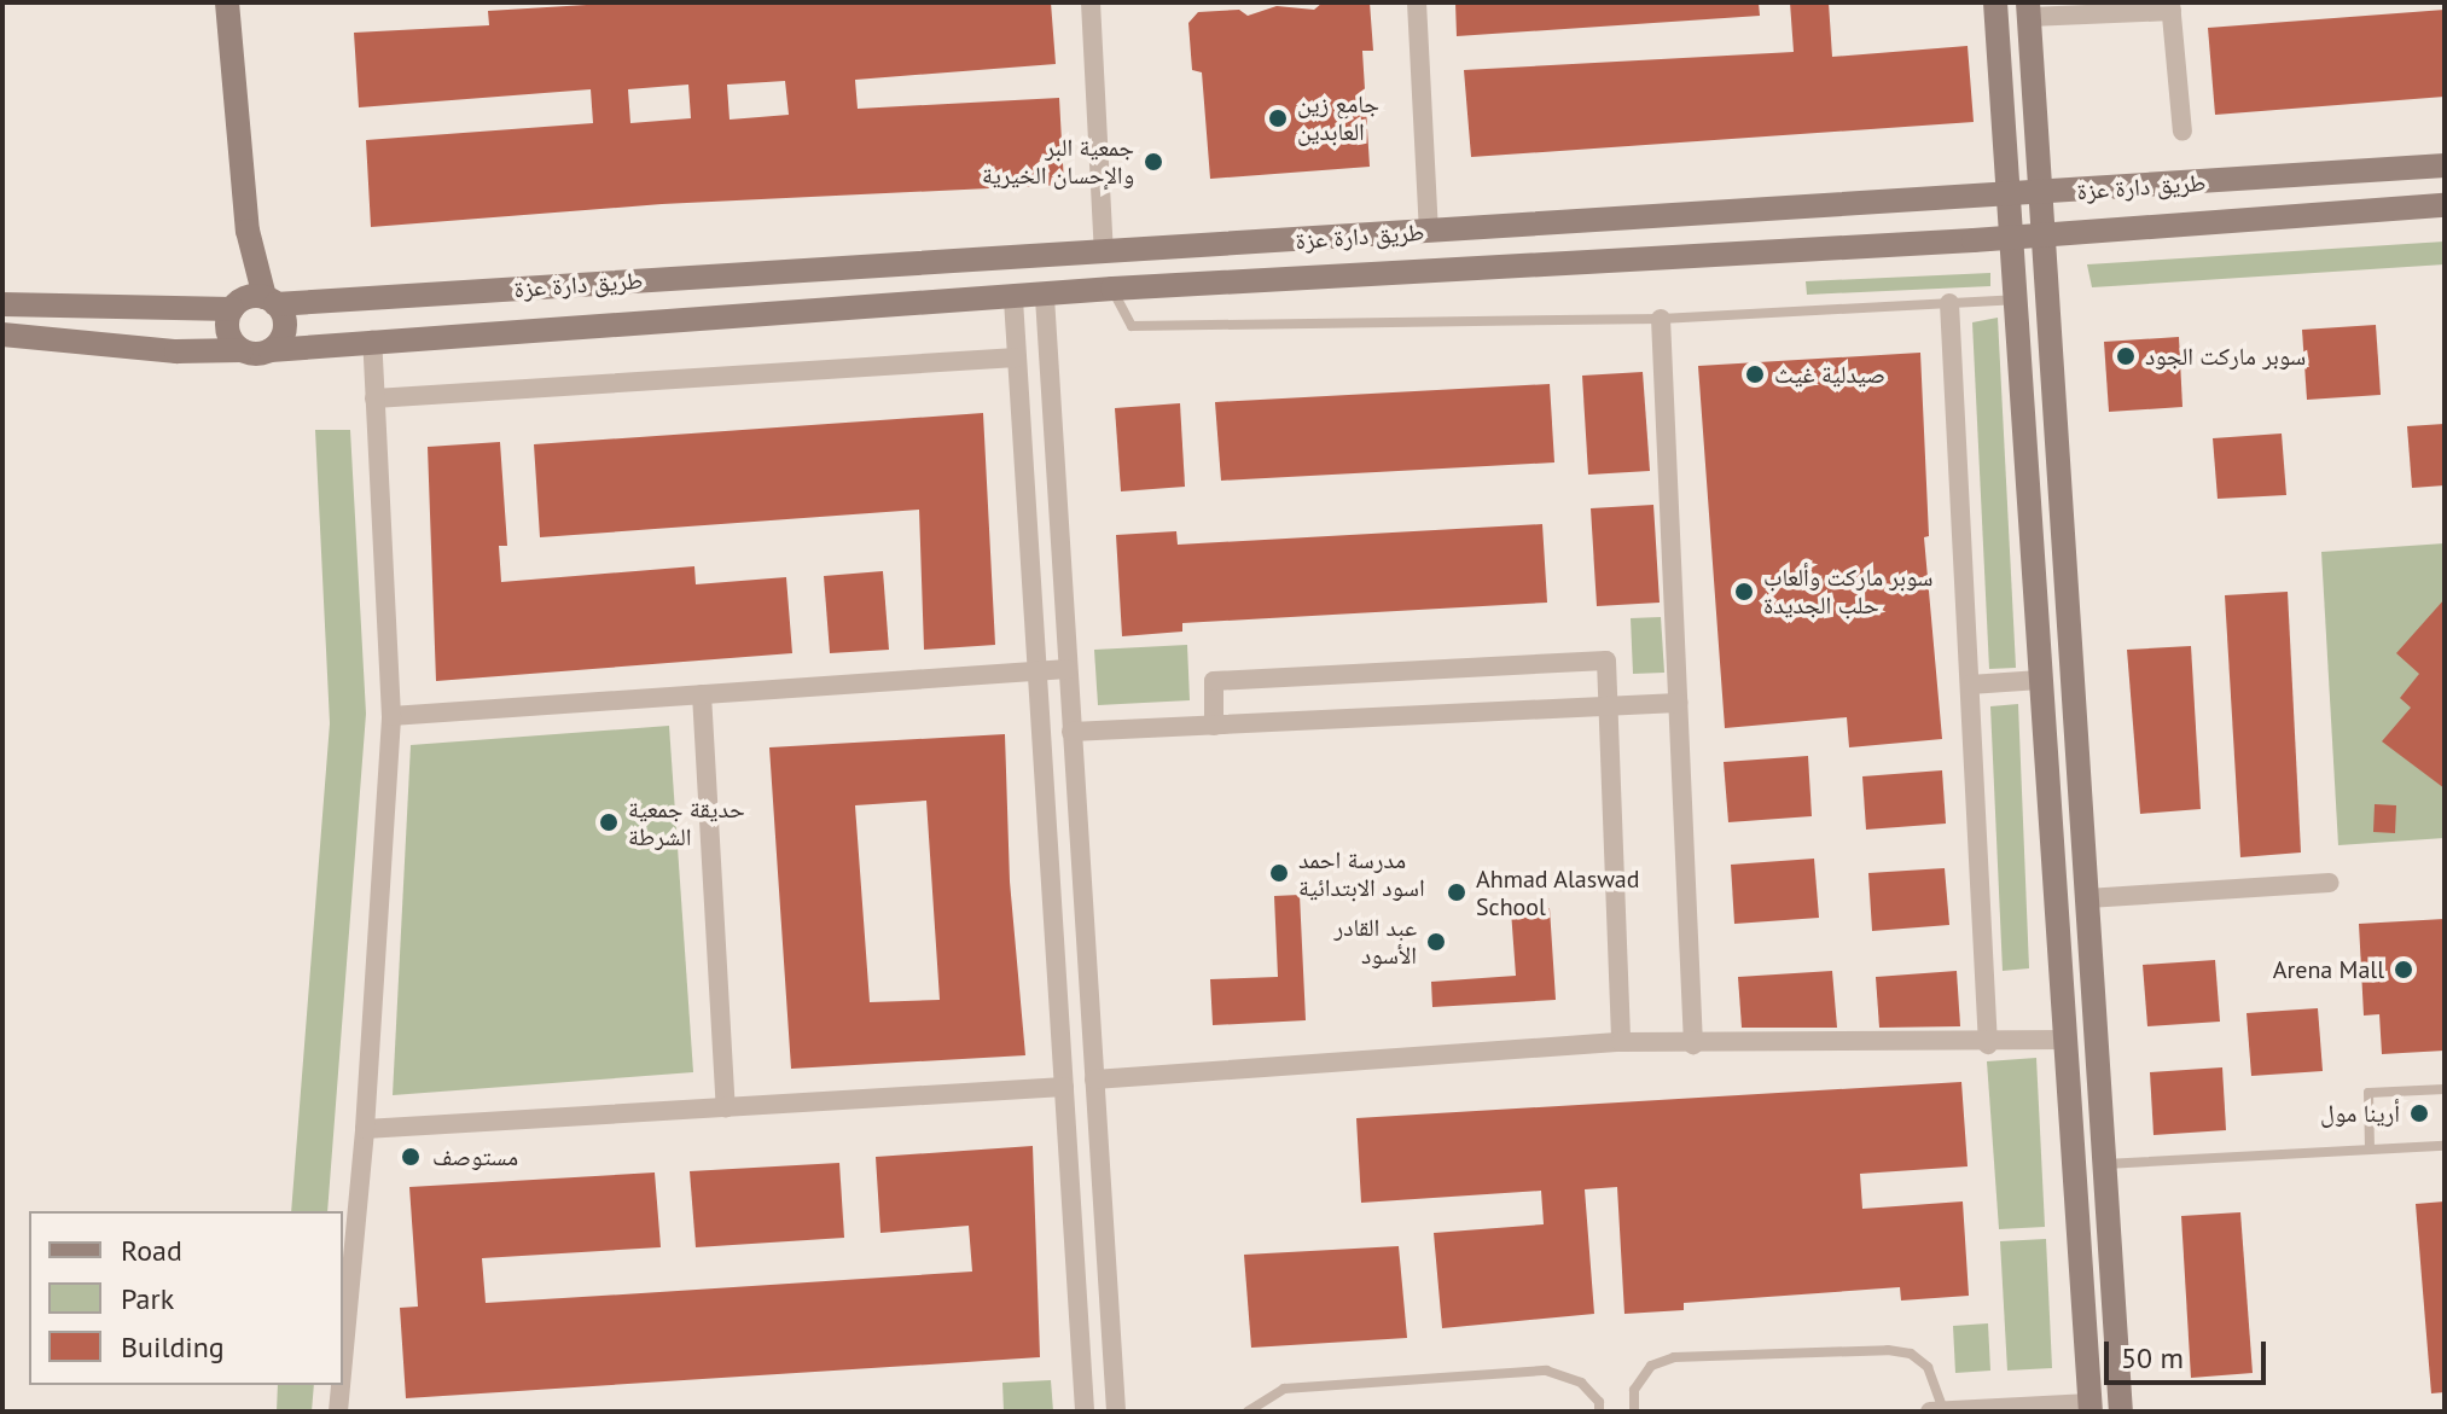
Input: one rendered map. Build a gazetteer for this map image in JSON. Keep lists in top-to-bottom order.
{
  "streets": {
    "main road": ["طريق دارة عزة"]
  },
  "places": [
    "جامع زين العابدين",
    "جمعية البر والإحسان الخيرية",
    "سوبر ماركت الجود",
    "صيدلية غيث",
    "سوبر ماركت وألعاب حلب الجديدة",
    "حديقة جمعية الشرطة",
    "مدرسة احمد اسود الابتدائية",
    "Ahmad Alaswad School",
    "عبد القادر الأسود",
    "Arena Mall",
    "أرينا مول",
    "مستوصف"
  ],
  "legend": ["Road", "Park", "Building"],
  "scale_bar": "50 m"
}
